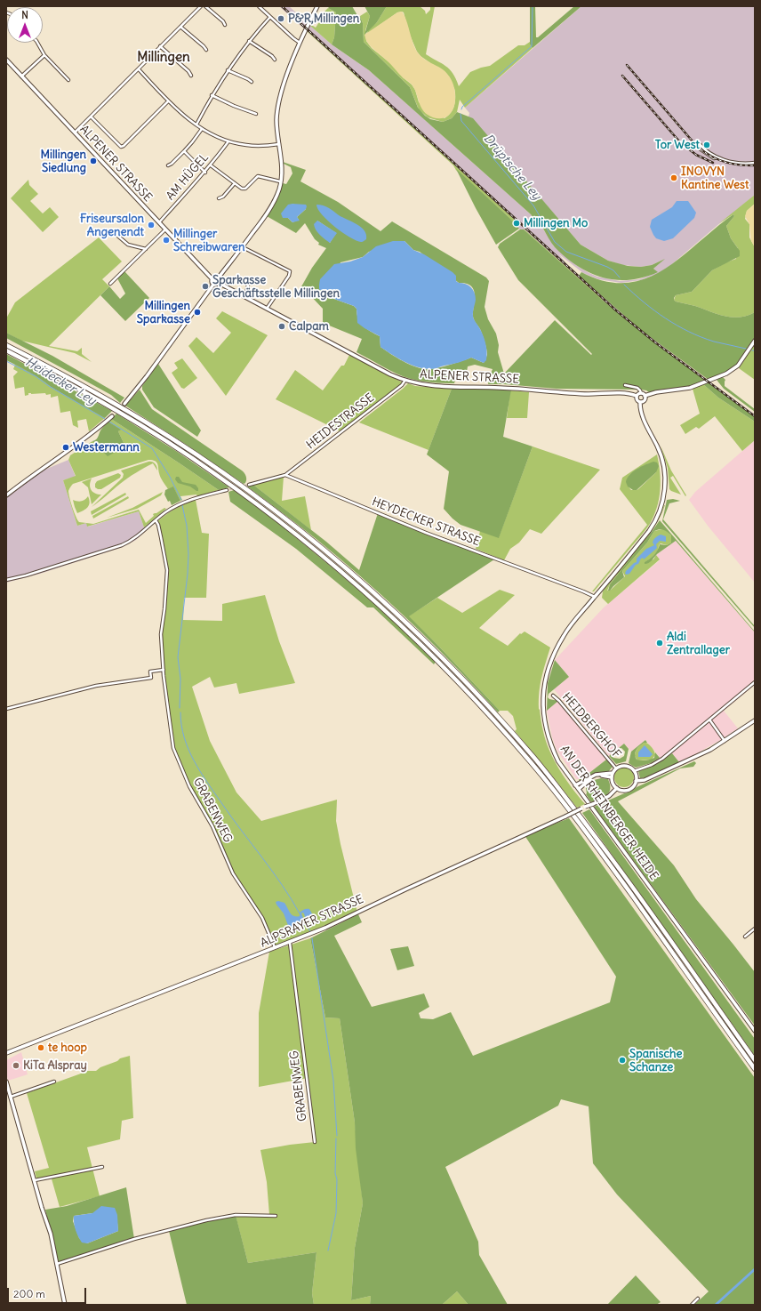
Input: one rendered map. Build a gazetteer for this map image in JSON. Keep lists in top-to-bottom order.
{
  "streets": {
    "street": [
      "ALPENER STRASSE",
      "AM HÜGEL",
      "HEIDESTRASSE",
      "HEYDECKER STRASSE",
      "HEIDBERGHOF",
      "GRABENWEG",
      "AN DER RHEINBERGER HEIDE",
      "ALPSRAYER STRASSE"
    ]
  },
  "crossings": [
    ["ALPENER STRASSE", "AM HÜGEL"],
    ["ALPENER STRASSE", "HEIDESTRASSE"],
    ["ALPENER STRASSE", "AN DER RHEINBERGER HEIDE"],
    ["HEIDESTRASSE", "HEYDECKER STRASSE"],
    ["HEYDECKER STRASSE", "AN DER RHEINBERGER HEIDE"],
    ["HEIDBERGHOF", "ALPSRAYER STRASSE"],
    ["GRABENWEG", "ALPSRAYER STRASSE"]
  ],
  "districts": ["Millingen"],
  "water": ["Drüptsche Ley", "Heidecker Ley"],
  "places": [
    "P&R,Millingen",
    "Tor West",
    "Millingen Siedlung",
    "INOVYN Kantine West",
    "Millingen Mo",
    "Friseursalon Angenendt",
    "Millinger Schreibwaren",
    "Sparkasse Geschäftsstelle Millingen",
    "Millingen Sparkasse",
    "Calpam",
    "Westermann",
    "Aldi Zentrallager",
    "te hoop",
    "Spanische Schanze",
    "KiTa Alspray"
  ],
  "scale_bar": "200 m",
  "north": "top"
}
